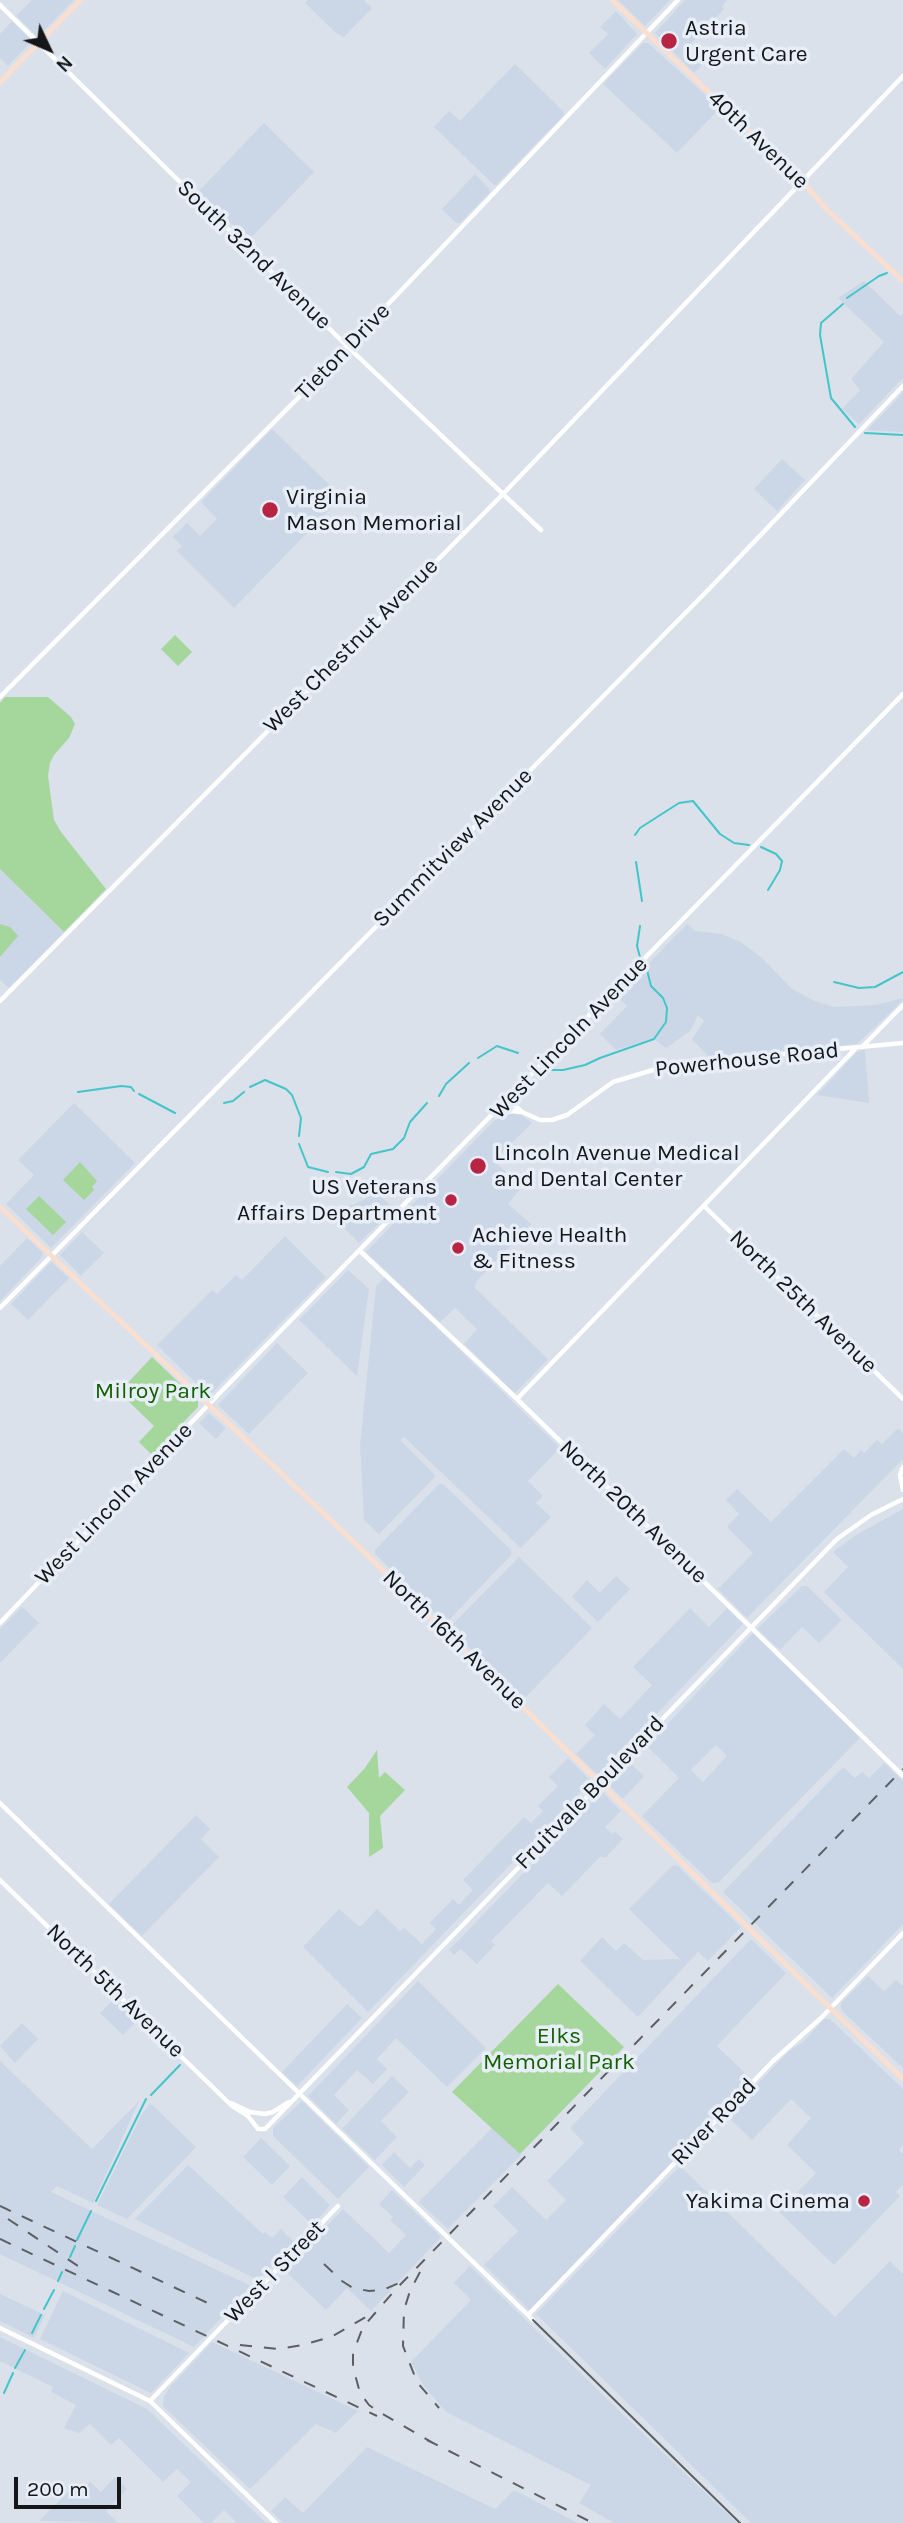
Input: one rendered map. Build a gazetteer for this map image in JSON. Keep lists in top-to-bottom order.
{
  "streets": {
    "main road": ["40th Avenue", "North 16th Avenue"],
    "street": [
      "South 32nd Avenue",
      "Tieton Drive",
      "West Chestnut Avenue",
      "Summitview Avenue",
      "West Lincoln Avenue",
      "Powerhouse Road",
      "North 25th Avenue",
      "North 20th Avenue",
      "Fruitvale Boulevard",
      "North 5th Avenue",
      "River Road",
      "West I Street"
    ]
  },
  "crossings": [
    ["40th Avenue", "Tieton Drive"],
    ["40th Avenue", "West Chestnut Avenue"],
    ["South 32nd Avenue", "Tieton Drive"],
    ["South 32nd Avenue", "West Chestnut Avenue"],
    ["Summitview Avenue", "North 16th Avenue"],
    ["West Lincoln Avenue", "Powerhouse Road"],
    ["West Lincoln Avenue", "North 20th Avenue"],
    ["West Lincoln Avenue", "North 16th Avenue"],
    ["North 20th Avenue", "Fruitvale Boulevard"],
    ["North 16th Avenue", "Fruitvale Boulevard"],
    ["North 16th Avenue", "River Road"],
    ["Fruitvale Boulevard", "North 5th Avenue"]
  ],
  "parks": ["Milroy Park", "Elks Memorial Park"],
  "places": [
    "Astria Urgent Care",
    "Virginia Mason Memorial",
    "Lincoln Avenue Medical and Dental Center",
    "US Veterans Affairs Department",
    "Achieve Health & Fitness",
    "Yakima Cinema"
  ],
  "scale_bar": "200 m",
  "north": "bottom right"
}
